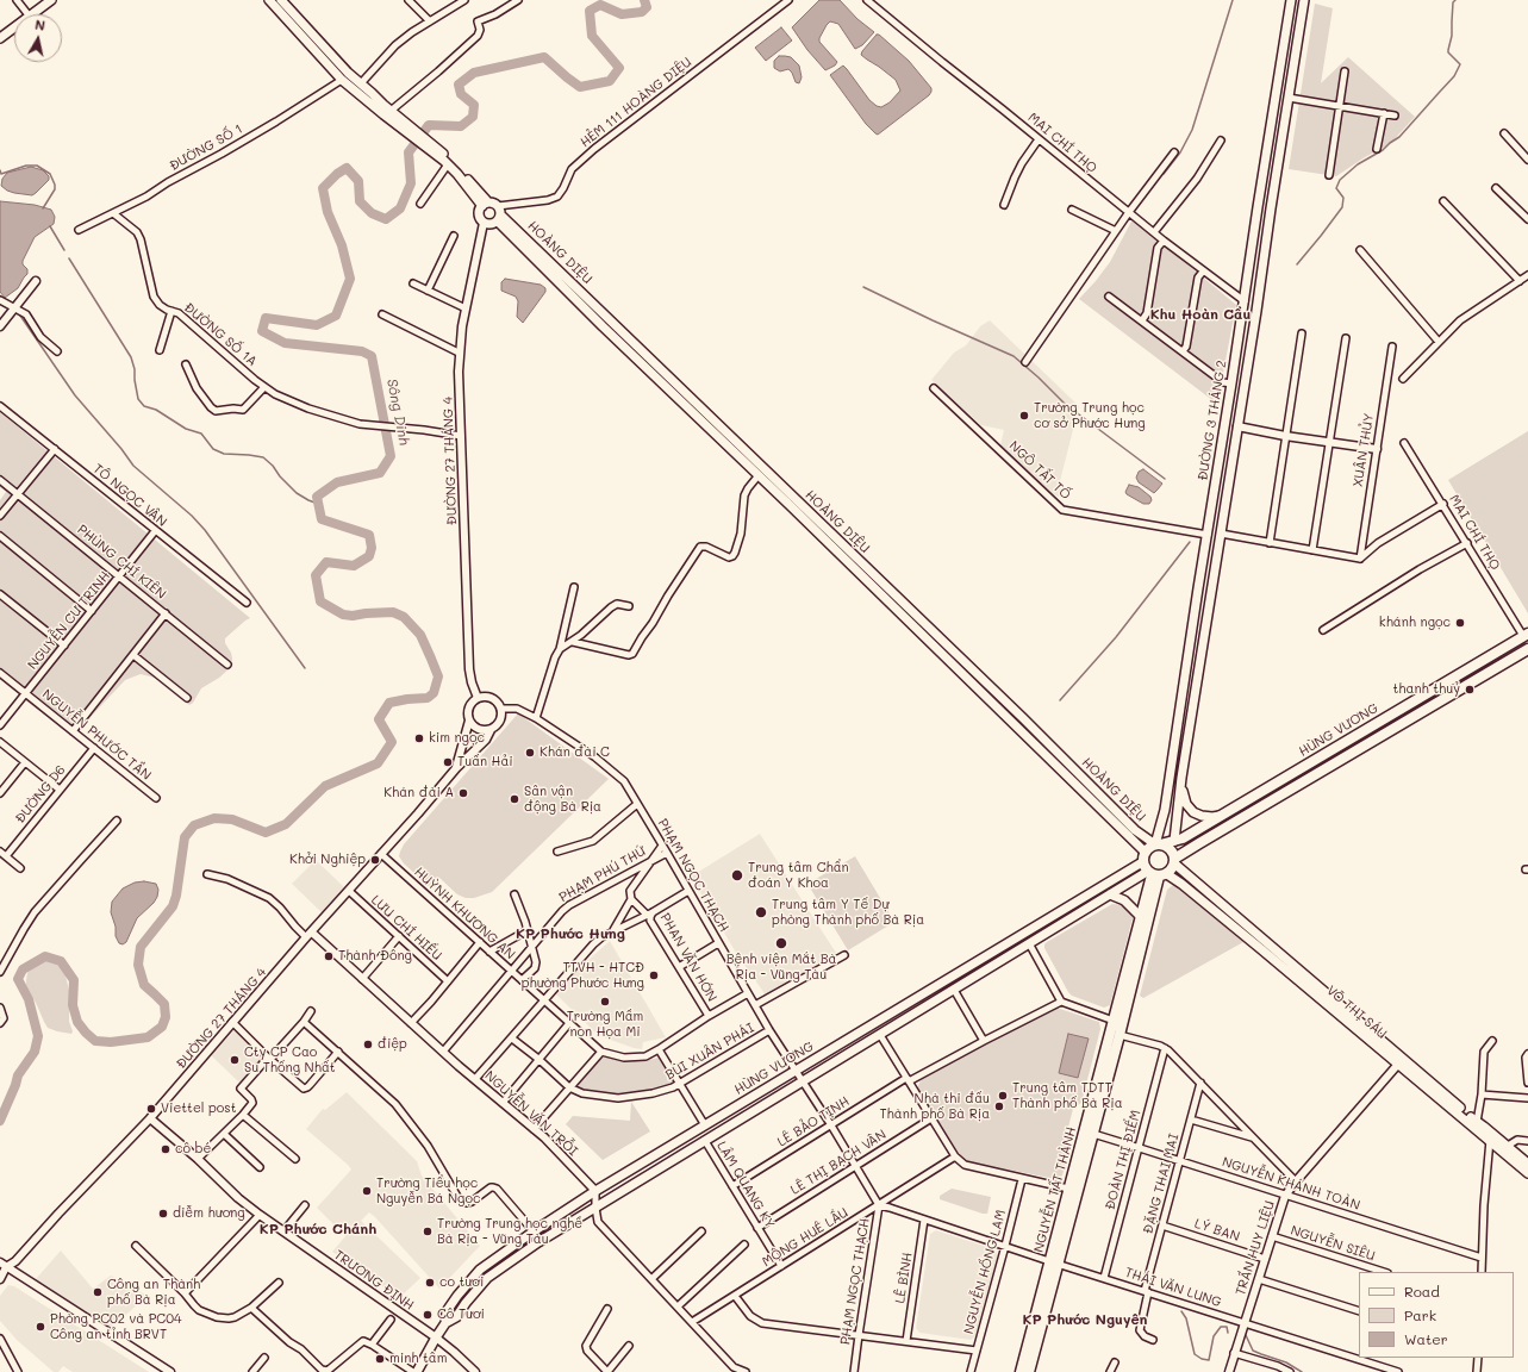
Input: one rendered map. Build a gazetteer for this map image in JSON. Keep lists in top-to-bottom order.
{
  "streets": {
    "main road": [
      "HOÀNG DIỆU",
      "ĐƯỜNG 3 THÁNG 2",
      "HÙNG VƯƠNG",
      "VÕ THỊ SÁU",
      "NGUYỄN TẤT THÀNH"
    ],
    "street": [
      "HẺM 111 HOÀNG DIỆU",
      "MAI CHÍ THỌ",
      "ĐƯỜNG SỐ 1",
      "ĐƯỜNG SỐ 1A",
      "XUÂN THỦY",
      "ĐƯỜNG 27 THÁNG 4",
      "NGÔ TẤT TỐ",
      "TÔ NGỌC VÂN",
      "PHÙNG CHÍ KIÊN",
      "NGUYỄN CƯ TRINH",
      "NGUYỄN PHƯỚC TẦN",
      "ĐƯỜNG D6",
      "PHẠM PHÚ THỨ",
      "PHẠM NGỌC THẠCH",
      "HUỲNH KHƯƠNG AN",
      "LƯU CHÍ HIẾU",
      "PHAN VĂN HỚN",
      "BÙI XUÂN PHÁI",
      "NGUYỄN VĂN TRỖI",
      "LÊ BẢO TỊNH",
      "ĐOÀN THỊ ĐIỂM",
      "LÊ THỊ BẠCH VÂN",
      "ĐẶNG THAI MAI",
      "NGUYỄN KHÁNH TOÀN",
      "LÂM QUANG KY",
      "LÝ BAN",
      "MỘNG HUÊ LẦU",
      "NGUYỄN SIÊU",
      "TRẦN HUY LIỆU",
      "NGUYỄN HỒNG LAM",
      "LÊ BÌNH",
      "TRƯƠNG ĐỊNH",
      "THÁI VĂN LUNG"
    ]
  },
  "crossings": [
    ["HẺM 111 HOÀNG DIỆU", "HOÀNG DIỆU"],
    ["HẺM 111 HOÀNG DIỆU", "ĐƯỜNG 27 THÁNG 4"],
    ["MAI CHÍ THỌ", "ĐƯỜNG 3 THÁNG 2"],
    ["MAI CHÍ THỌ", "HÙNG VƯƠNG"],
    ["ĐƯỜNG SỐ 1", "ĐƯỜNG SỐ 1A"],
    ["HOÀNG DIỆU", "ĐƯỜNG 3 THÁNG 2"],
    ["HOÀNG DIỆU", "ĐƯỜNG 27 THÁNG 4"],
    ["HOÀNG DIỆU", "HÙNG VƯƠNG"],
    ["HOÀNG DIỆU", "VÕ THỊ SÁU"],
    ["HOÀNG DIỆU", "NGUYỄN TẤT THÀNH"],
    ["ĐƯỜNG SỐ 1A", "ĐƯỜNG 27 THÁNG 4"],
    ["ĐƯỜNG 3 THÁNG 2", "NGÔ TẤT TỐ"],
    ["ĐƯỜNG 3 THÁNG 2", "HÙNG VƯƠNG"],
    ["ĐƯỜNG 3 THÁNG 2", "VÕ THỊ SÁU"],
    ["ĐƯỜNG 3 THÁNG 2", "NGUYỄN TẤT THÀNH"],
    ["ĐƯỜNG 27 THÁNG 4", "PHẠM NGỌC THẠCH"],
    ["ĐƯỜNG 27 THÁNG 4", "HUỲNH KHƯƠNG AN"],
    ["ĐƯỜNG 27 THÁNG 4", "LƯU CHÍ HIẾU"],
    ["ĐƯỜNG 27 THÁNG 4", "NGUYỄN VĂN TRỖI"],
    ["ĐƯỜNG 27 THÁNG 4", "TRƯƠNG ĐỊNH"],
    ["TÔ NGỌC VÂN", "NGUYỄN CƯ TRINH"],
    ["PHÙNG CHÍ KIÊN", "NGUYỄN CƯ TRINH"],
    ["NGUYỄN CƯ TRINH", "NGUYỄN PHƯỚC TẦN"],
    ["HÙNG VƯƠNG", "PHẠM NGỌC THẠCH"],
    ["HÙNG VƯƠNG", "VÕ THỊ SÁU"],
    ["HÙNG VƯƠNG", "NGUYỄN VĂN TRỖI"],
    ["HÙNG VƯƠNG", "LÂM QUANG KY"],
    ["HÙNG VƯƠNG", "NGUYỄN TẤT THÀNH"],
    ["HÙNG VƯƠNG", "TRƯƠNG ĐỊNH"],
    ["NGUYỄN PHƯỚC TẦN", "ĐƯỜNG D6"],
    ["PHẠM PHÚ THỨ", "PHẠM NGỌC THẠCH"],
    ["PHẠM PHÚ THỨ", "HUỲNH KHƯƠNG AN"],
    ["PHẠM PHÚ THỨ", "NGUYỄN VĂN TRỖI"],
    ["PHẠM NGỌC THẠCH", "HUỲNH KHƯƠNG AN"],
    ["PHẠM NGỌC THẠCH", "BÙI XUÂN PHÁI"],
    ["PHẠM NGỌC THẠCH", "LÊ BẢO TỊNH"],
    ["PHẠM NGỌC THẠCH", "LÊ THỊ BẠCH VÂN"],
    ["PHẠM NGỌC THẠCH", "MỘNG HUÊ LẦU"],
    ["PHẠM NGỌC THẠCH", "THÁI VĂN LUNG"],
    ["HUỲNH KHƯƠNG AN", "PHAN VĂN HỚN"],
    ["VÕ THỊ SÁU", "NGUYỄN TẤT THÀNH"],
    ["VÕ THỊ SÁU", "TRẦN HUY LIỆU"],
    ["LÊ BẢO TỊNH", "LÂM QUANG KY"],
    ["ĐOÀN THỊ ĐIỂM", "NGUYỄN KHÁNH TOÀN"],
    ["ĐOÀN THỊ ĐIỂM", "THÁI VĂN LUNG"],
    ["LÊ THỊ BẠCH VÂN", "LÂM QUANG KY"],
    ["ĐẶNG THAI MAI", "NGUYỄN KHÁNH TOÀN"],
    ["ĐẶNG THAI MAI", "LÝ BAN"],
    ["ĐẶNG THAI MAI", "THÁI VĂN LUNG"],
    ["NGUYỄN KHÁNH TOÀN", "NGUYỄN TẤT THÀNH"],
    ["NGUYỄN KHÁNH TOÀN", "TRẦN HUY LIỆU"],
    ["LÂM QUANG KY", "MỘNG HUÊ LẦU"],
    ["NGUYỄN TẤT THÀNH", "THÁI VĂN LUNG"],
    ["LÝ BAN", "TRẦN HUY LIỆU"],
    ["MỘNG HUÊ LẦU", "THÁI VĂN LUNG"],
    ["NGUYỄN SIÊU", "TRẦN HUY LIỆU"],
    ["TRẦN HUY LIỆU", "THÁI VĂN LUNG"],
    ["NGUYỄN HỒNG LAM", "THÁI VĂN LUNG"],
    ["LÊ BÌNH", "THÁI VĂN LUNG"]
  ],
  "districts": [
    "Khu Hoàn Cầu",
    "KP Phước Hưng",
    "KP Phước Chánh",
    "KP Phước Nguyên"
  ],
  "water": ["Sông Dinh"],
  "places": [
    "Trường Trung học cơ sở Phước Hưng",
    "khánh ngọc",
    "thanh thuỷ",
    "kim ngọc",
    "Khán đài C",
    "Tuấn Hải",
    "Khán đài A",
    "Sân vận động Bà Rịa",
    "Khởi Nghiệp",
    "Trung tâm Chẩn đoán Y Khoa",
    "Trung tâm Y Tế Dự phòng Thành phố Bà Rịa",
    "Bệnh viện Mắt Bà Rịa - Vũng Tàu",
    "Thành Đông",
    "TTVH - HTCĐ phường Phước Hưng",
    "Trường Mầm non Họa Mi",
    "điệp",
    "Cty CP Cao Su Thống Nhất",
    "Trung tâm TDTT Thành phố Bà Rịa",
    "Nhà thi đấu Thành phố Bà Rịa",
    "Viettel post",
    "cô bé",
    "Trường Tiểu học Nguyễn Bá Ngọc",
    "diễm hương",
    "Trường Trung học nghề Bà Rịa - Vũng Tàu",
    "co tươi",
    "Công an Thành phố Bà Rịa",
    "Cô Tươi",
    "Phòng PC02 và PC04 Công an tỉnh BRVT",
    "minh tâm"
  ],
  "legend": ["Road", "Park", "Water"],
  "north": "top"
}
